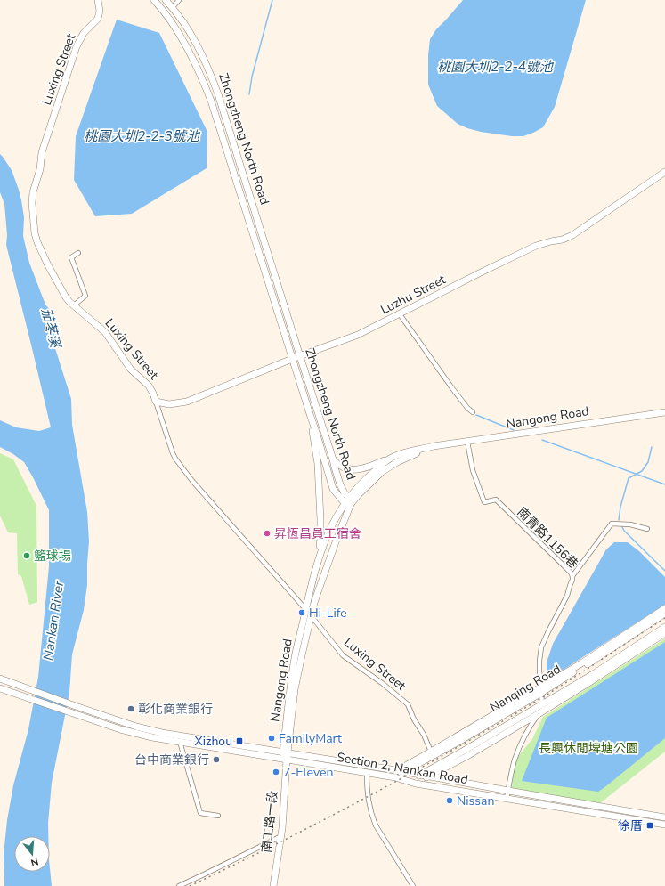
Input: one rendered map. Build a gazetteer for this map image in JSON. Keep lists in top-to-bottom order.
{
  "streets": {
    "street": [
      "Luxing Street",
      "Zhongzheng North Road",
      "Luzhu Street",
      "Nangong Road",
      "南青路1156巷",
      "Nanqing Road",
      "Section 2, Nankan Road",
      "南工路一段"
    ]
  },
  "crossings": [
    ["Luxing Street", "Luzhu Street"],
    ["Luxing Street", "Nangong Road"],
    ["Zhongzheng North Road", "Luzhu Street"],
    ["Zhongzheng North Road", "Nangong Road"],
    ["Nangong Road", "南青路1156巷"],
    ["Nangong Road", "Section 2, Nankan Road"],
    ["Nangong Road", "南工路一段"],
    ["南青路1156巷", "Nanqing Road"],
    ["Nanqing Road", "Section 2, Nankan Road"],
    ["Section 2, Nankan Road", "南工路一段"]
  ],
  "water": [
    "桃園大圳2-2-4號池",
    "桃園大圳2-2-3號池",
    "茄苳溪",
    "Nankan River"
  ],
  "parks": ["長興休閒埤塘公園"],
  "places": {
    "other": [
      "昇恆昌員工宿舍",
      "籃球場",
      "Hi-Life",
      "彰化商業銀行",
      "FamilyMart",
      "台中商業銀行",
      "7-Eleven",
      "Nissan"
    ],
    "transit": ["Xizhou", "徐厝"]
  },
  "north": "bottom"
}
